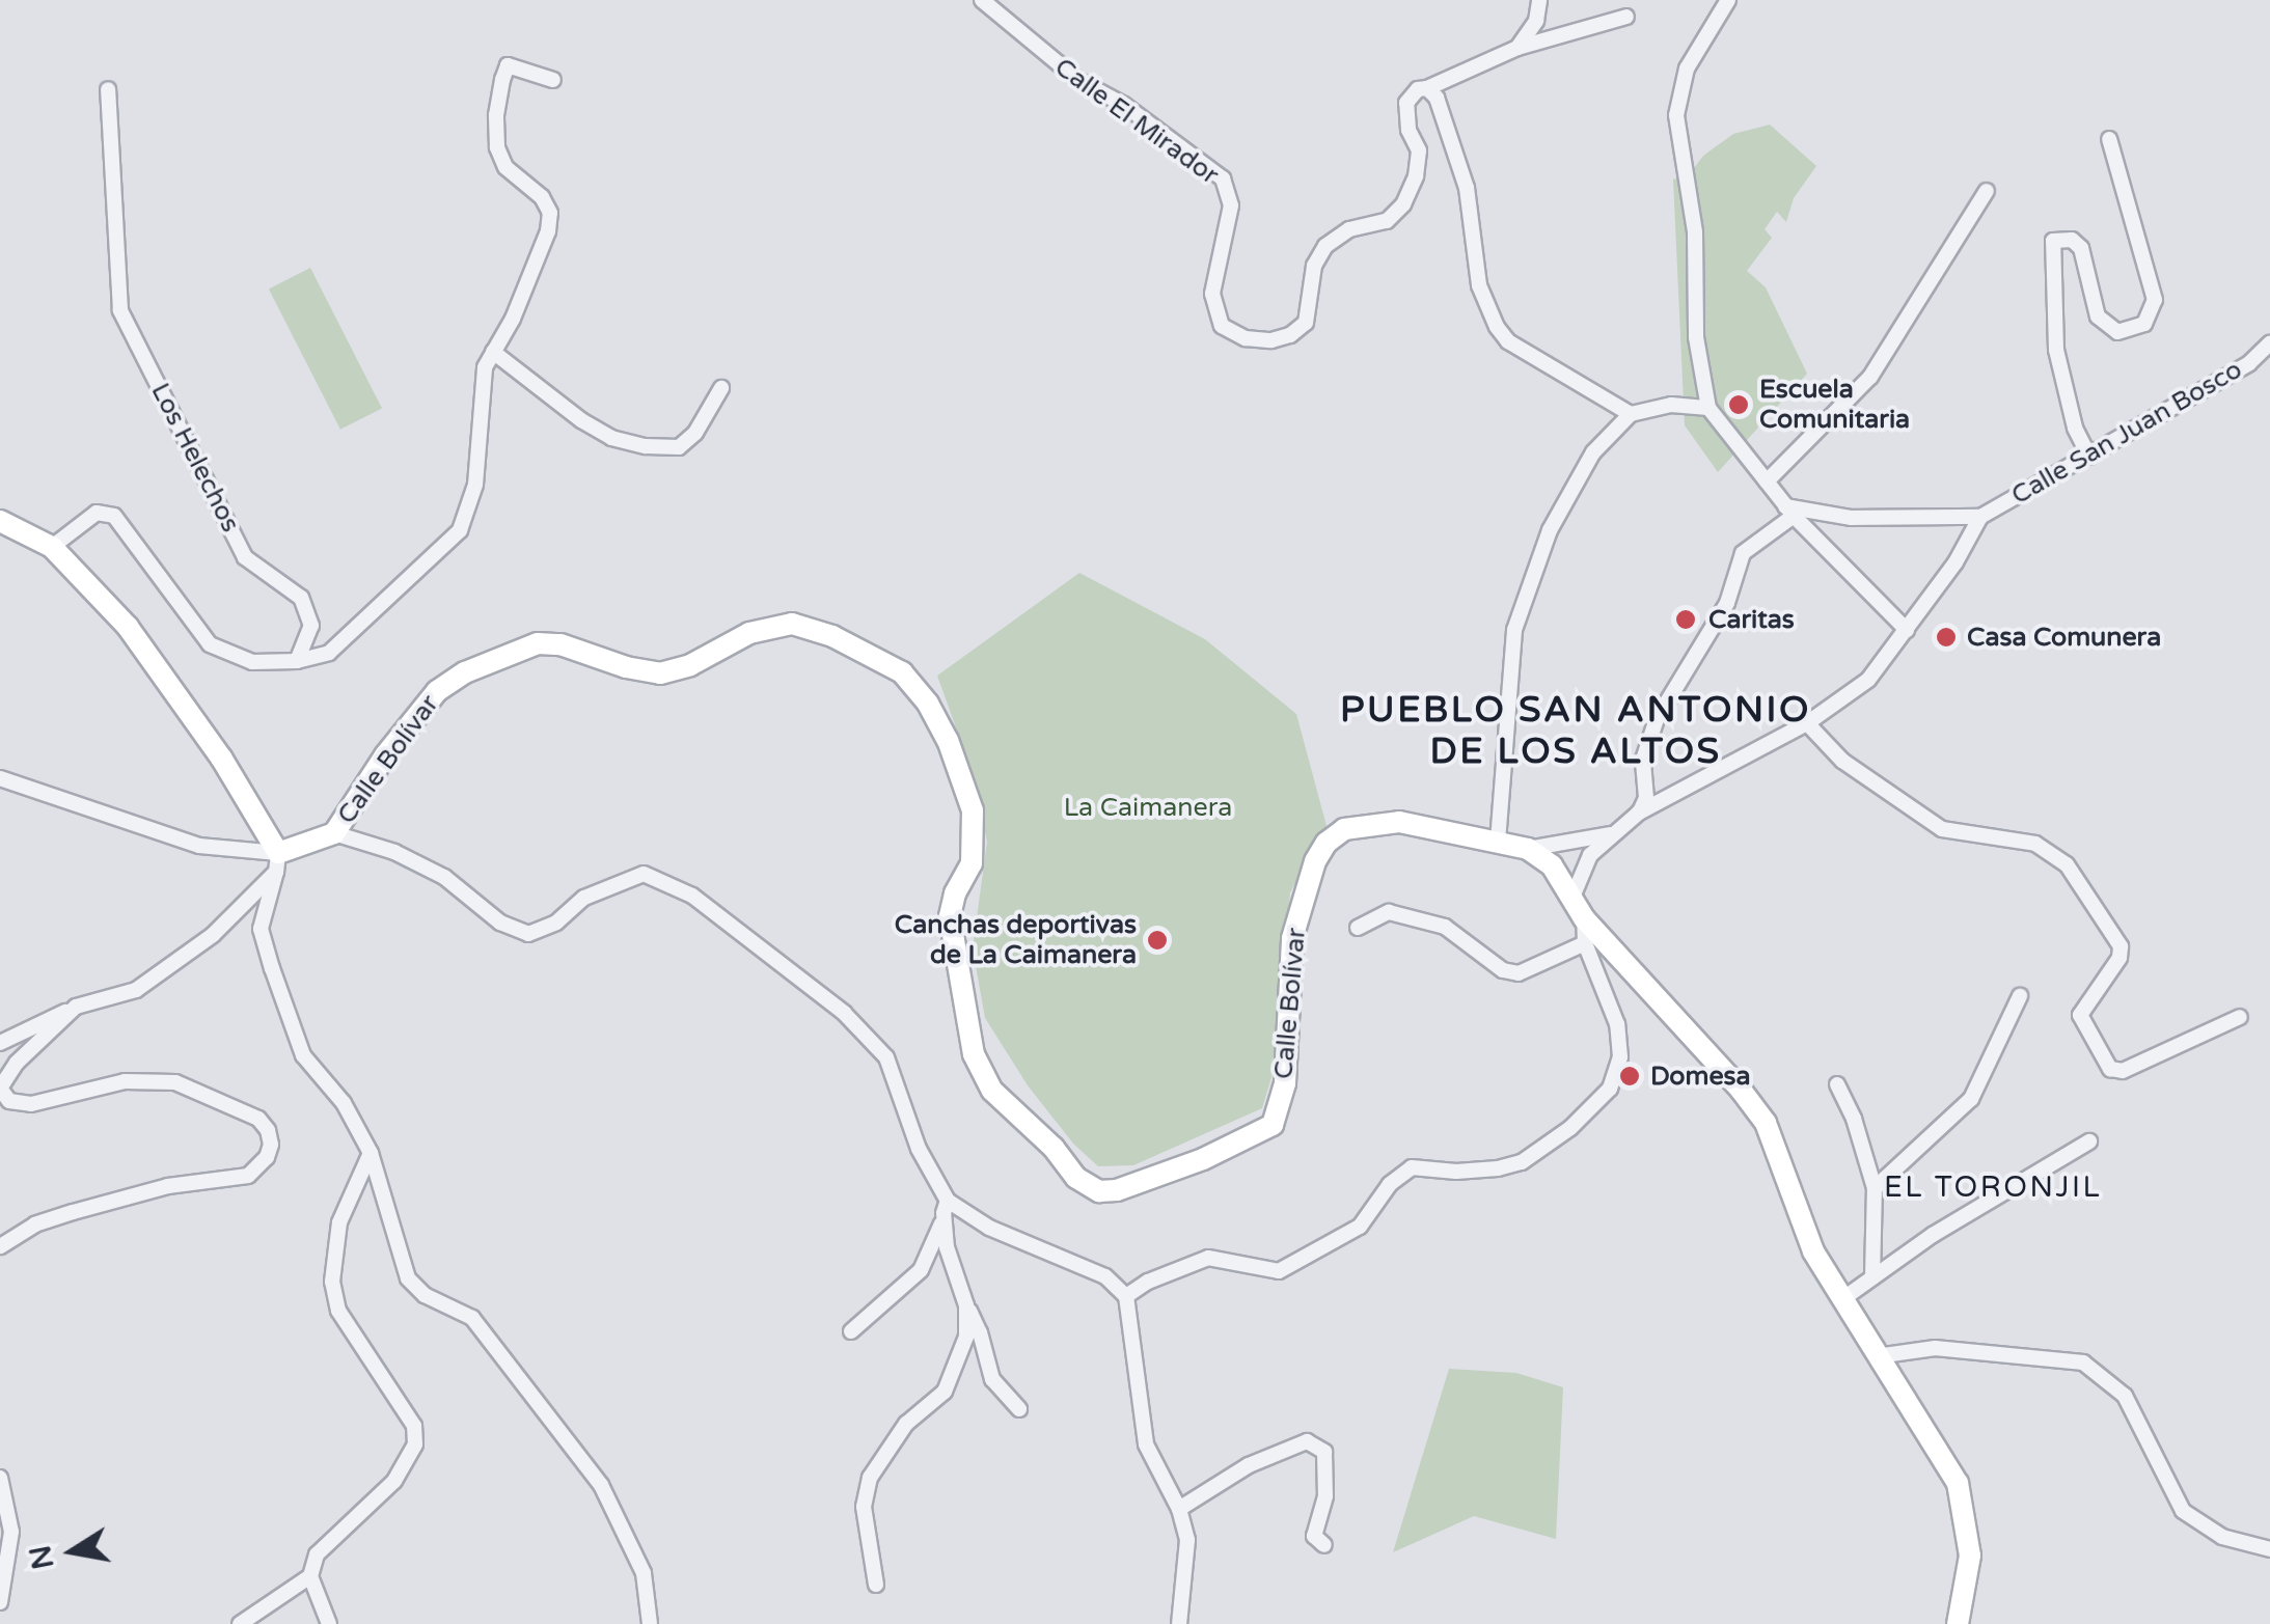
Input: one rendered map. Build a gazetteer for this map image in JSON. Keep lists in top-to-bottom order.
{
  "streets": {
    "street": [
      "Calle El Mirador",
      "Calle San Juan Bosco",
      "Los Helechos",
      "Calle Bolívar"
    ]
  },
  "districts": ["PUEBLO SAN ANTONIO DE LOS ALTOS", "EL TORONJIL"],
  "parks": ["La Caimanera"],
  "places": [
    "Escuela Comunitaria",
    "Caritas",
    "Casa Comunera",
    "Canchas deportivas de La Caimanera",
    "Domesa"
  ],
  "north": "left"
}
